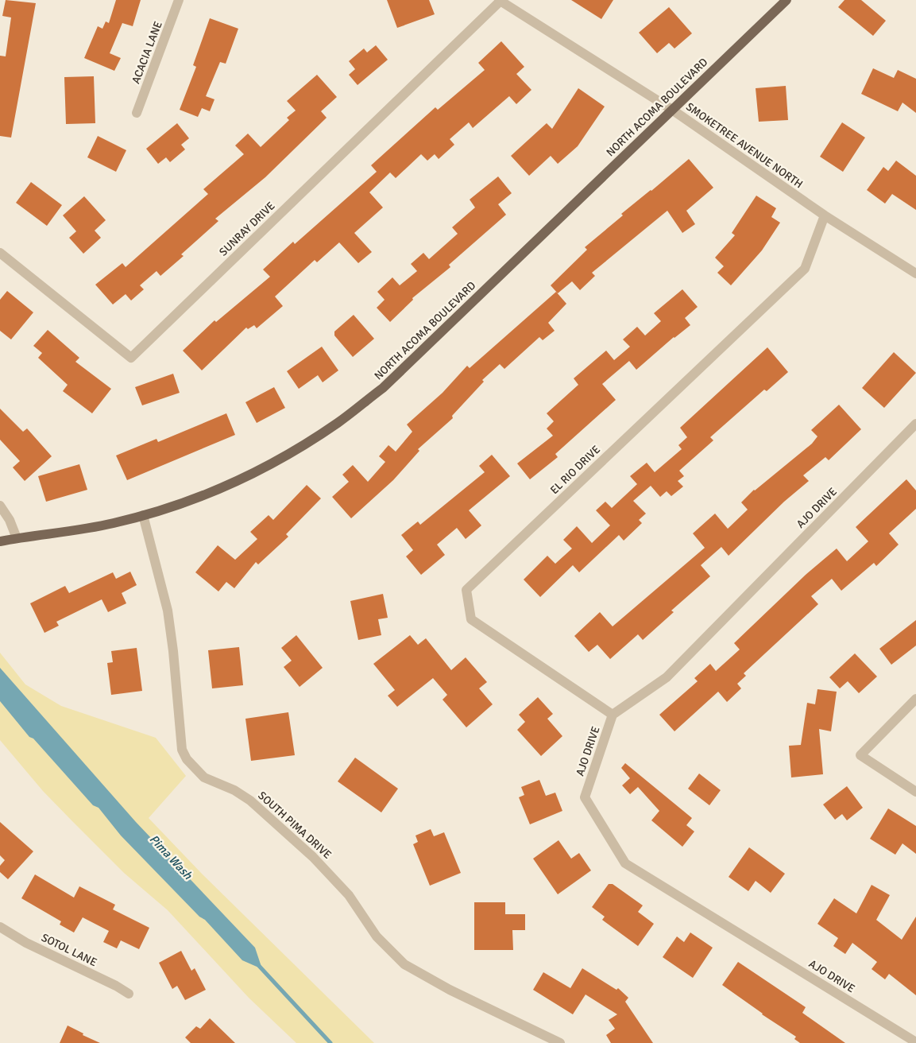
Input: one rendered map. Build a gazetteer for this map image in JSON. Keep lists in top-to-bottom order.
{
  "streets": {
    "main road": ["NORTH ACOMA BOULEVARD"],
    "street": [
      "ACACIA LANE",
      "SMOKETREE AVENUE NORTH",
      "SUNRAY DRIVE",
      "EL RIO DRIVE",
      "AJO DRIVE",
      "SOUTH PIMA DRIVE",
      "SOTOL LANE"
    ]
  },
  "crossings": [
    ["NORTH ACOMA BOULEVARD", "SMOKETREE AVENUE NORTH"],
    ["NORTH ACOMA BOULEVARD", "SOUTH PIMA DRIVE"],
    ["SMOKETREE AVENUE NORTH", "SUNRAY DRIVE"],
    ["SMOKETREE AVENUE NORTH", "EL RIO DRIVE"],
    ["EL RIO DRIVE", "AJO DRIVE"]
  ],
  "water": ["Pima Wash"]
}
